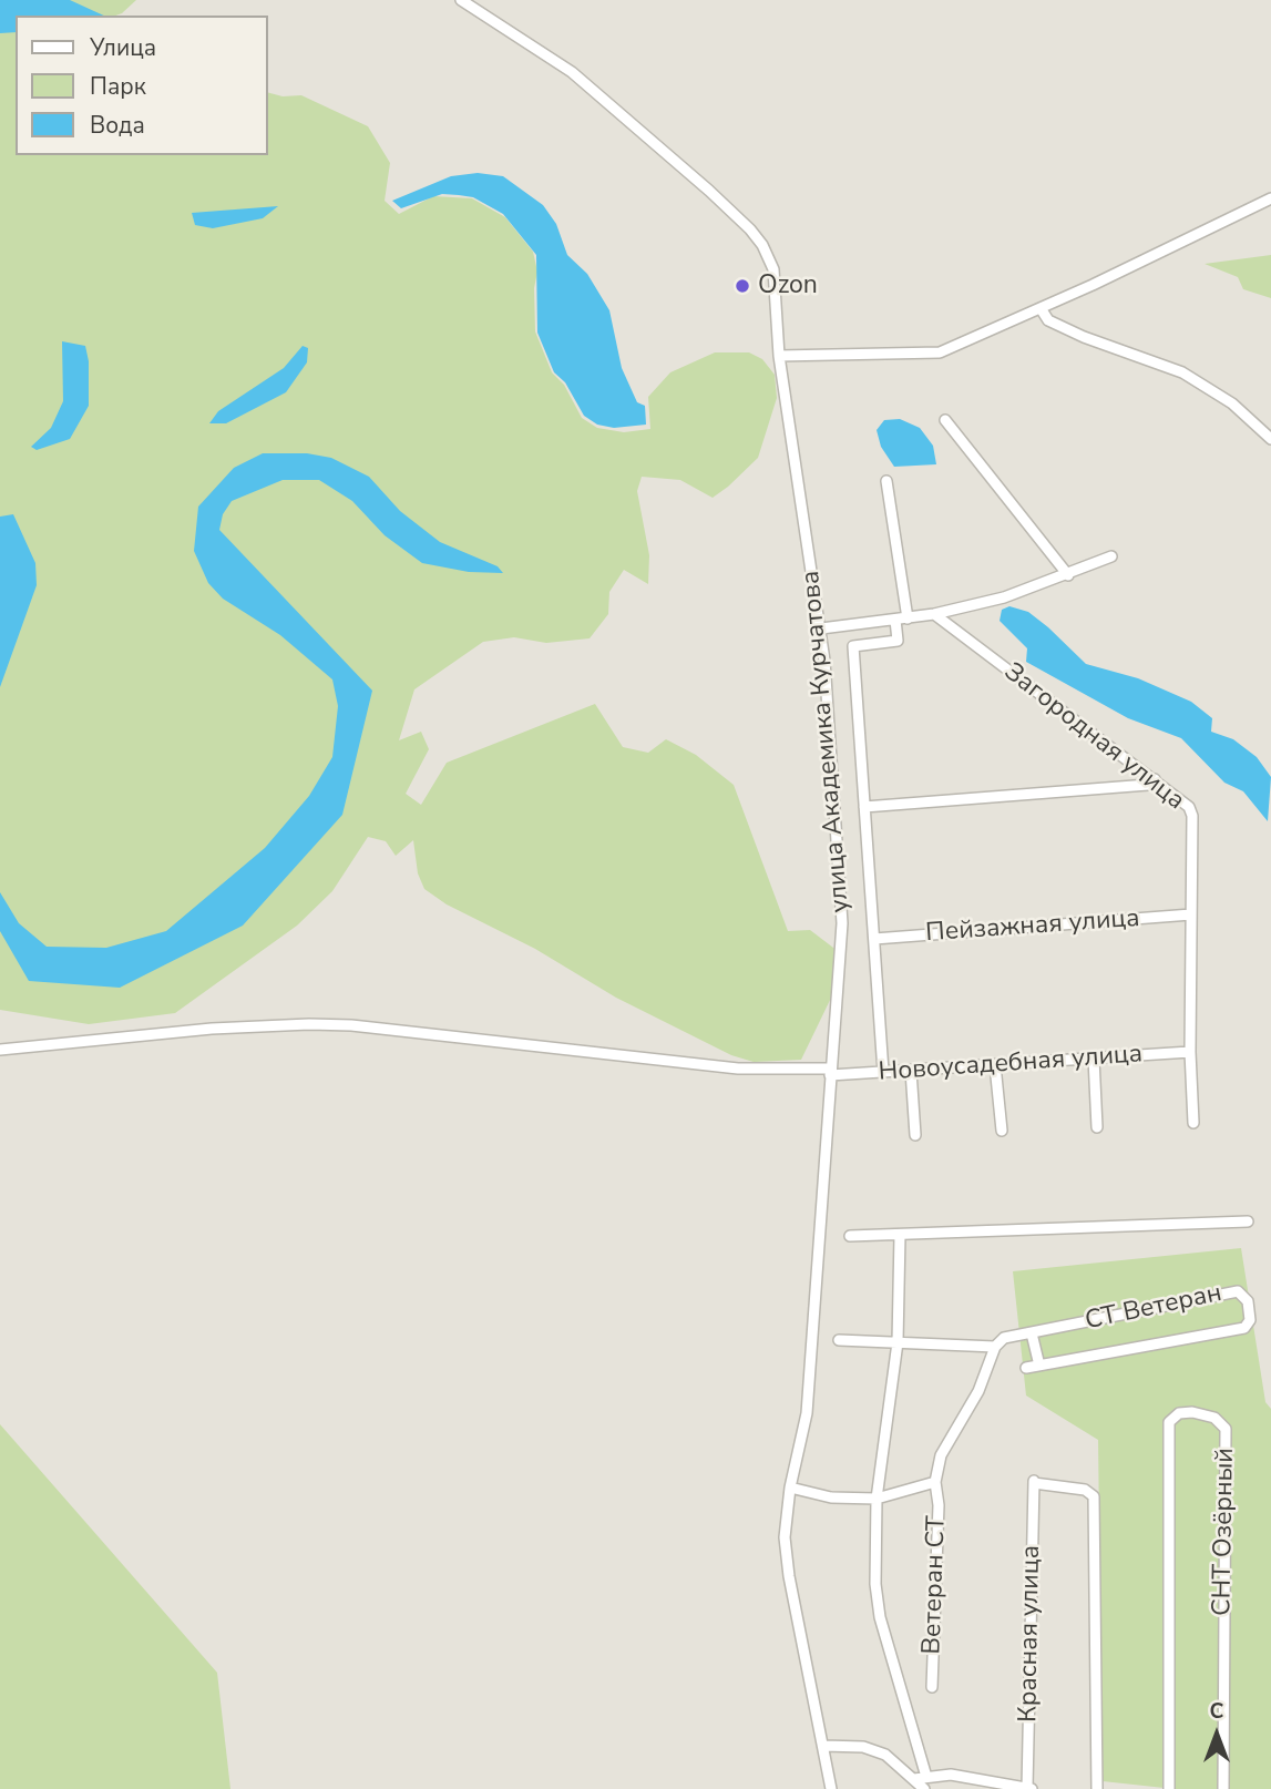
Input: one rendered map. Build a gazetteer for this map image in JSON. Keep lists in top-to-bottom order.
{
  "streets": {
    "street": [
      "Загородная улица",
      "улица Академика Курчатова",
      "Пейзажная улица",
      "Новоусадебная улица",
      "СТ Ветеран",
      "СНТ Озёрный",
      "Ветеран СТ",
      "Красная улица"
    ]
  },
  "crossings": [
    ["Загородная улица", "Пейзажная улица"],
    ["Загородная улица", "Новоусадебная улица"],
    ["улица Академика Курчатова", "Новоусадебная улица"],
    ["улица Академика Курчатова", "Ветеран СТ"],
    ["СТ Ветеран", "Ветеран СТ"]
  ],
  "places": ["Ozon"],
  "legend": ["Улица", "Парк", "Вода"],
  "north": "top"
}
